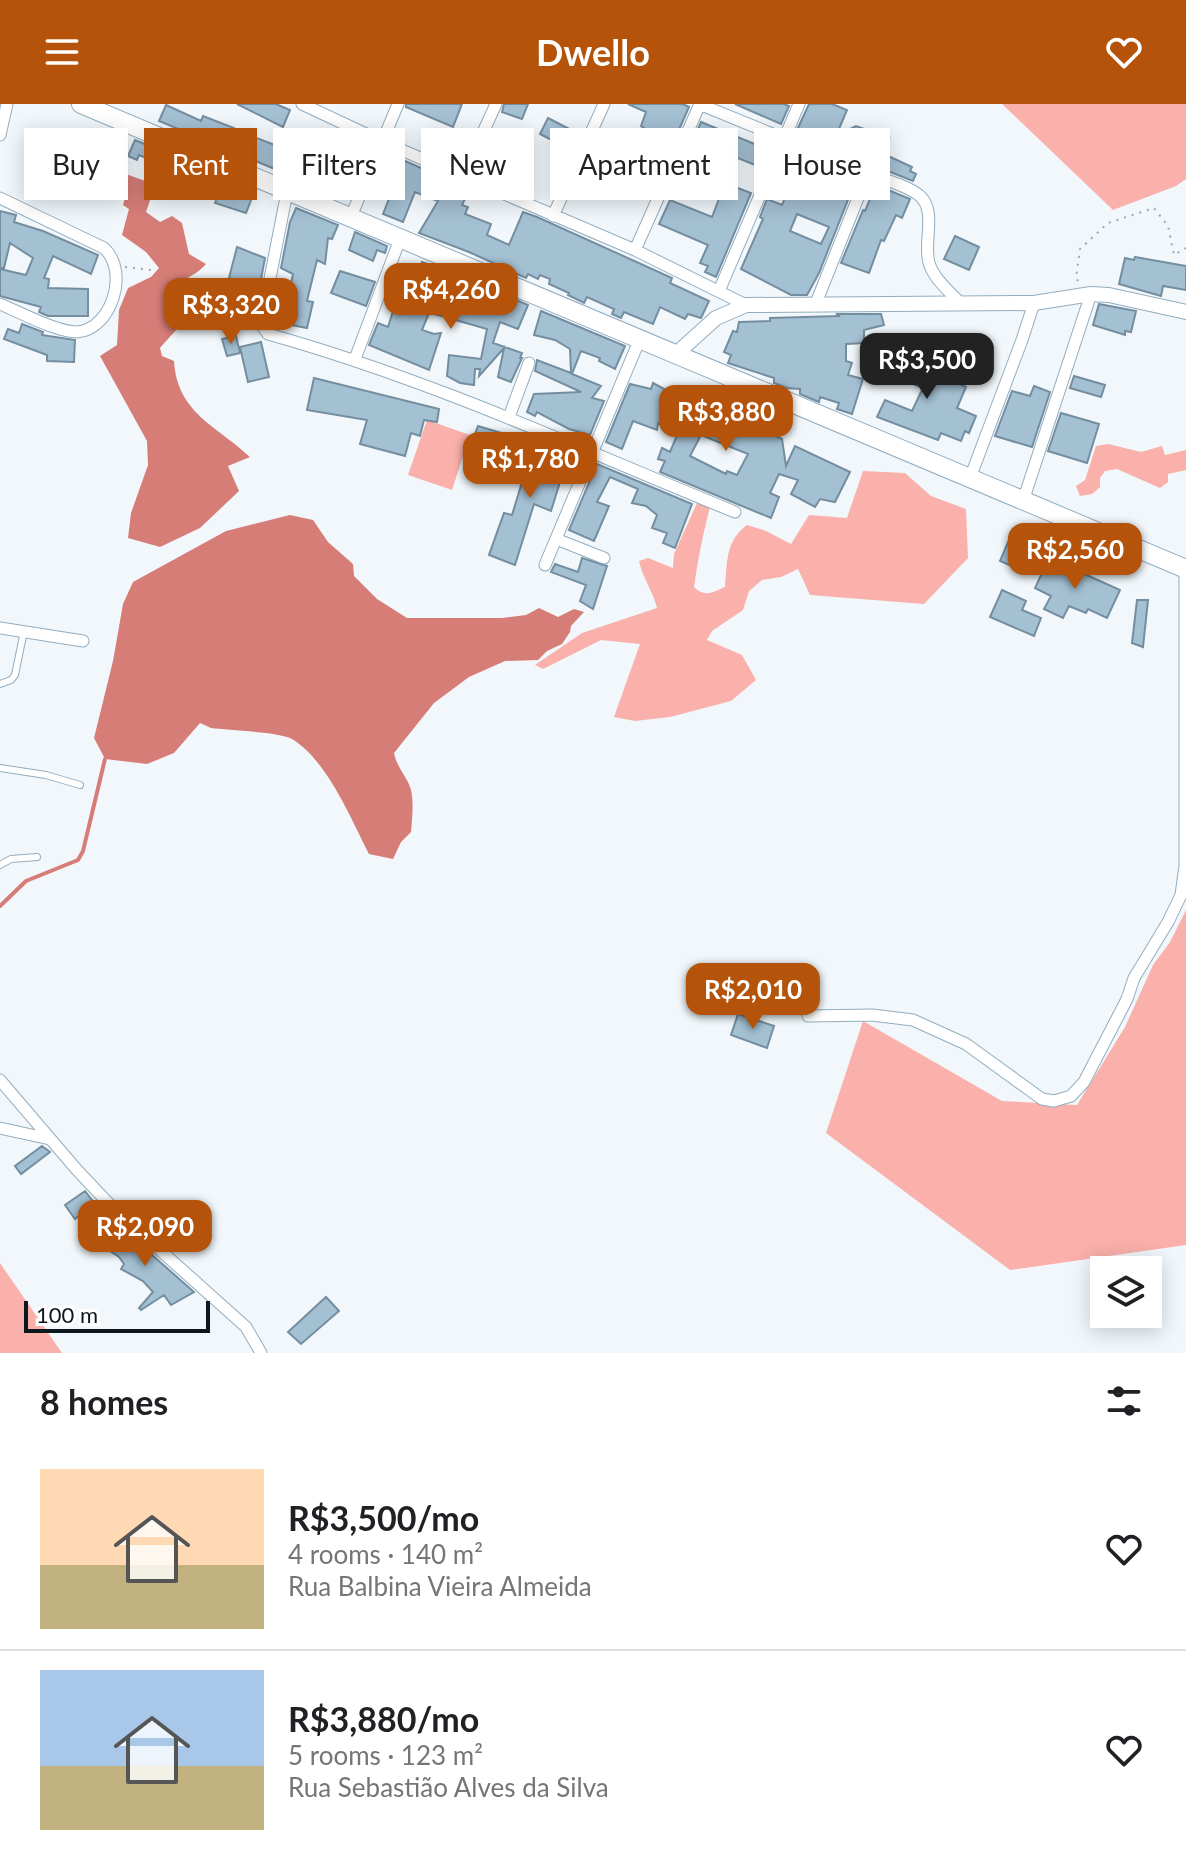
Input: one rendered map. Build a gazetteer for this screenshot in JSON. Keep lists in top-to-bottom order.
{
  "scale_bar": "100 m",
  "page": {
    "header": "Dwello",
    "chip": [
      "Buy",
      "Rent",
      "Filters",
      "New",
      "Apartment",
      "House"
    ],
    "price": [
      "R$4,260",
      "R$3,320",
      "R$3,500",
      "R$3,880",
      "R$1,780",
      "R$2,560",
      "R$2,010",
      "R$2,090"
    ],
    "scale": "100 m",
    "heading": "8 homes",
    "list": [
      {
        "name": "R$3,500/mo",
        "note": "4 rooms · 140 m² · Rua Balbina Vieira Almeida"
      },
      {
        "name": "R$3,880/mo",
        "note": "5 rooms · 123 m² · Rua Sebastião Alves da Silva"
      }
    ]
  }
}
